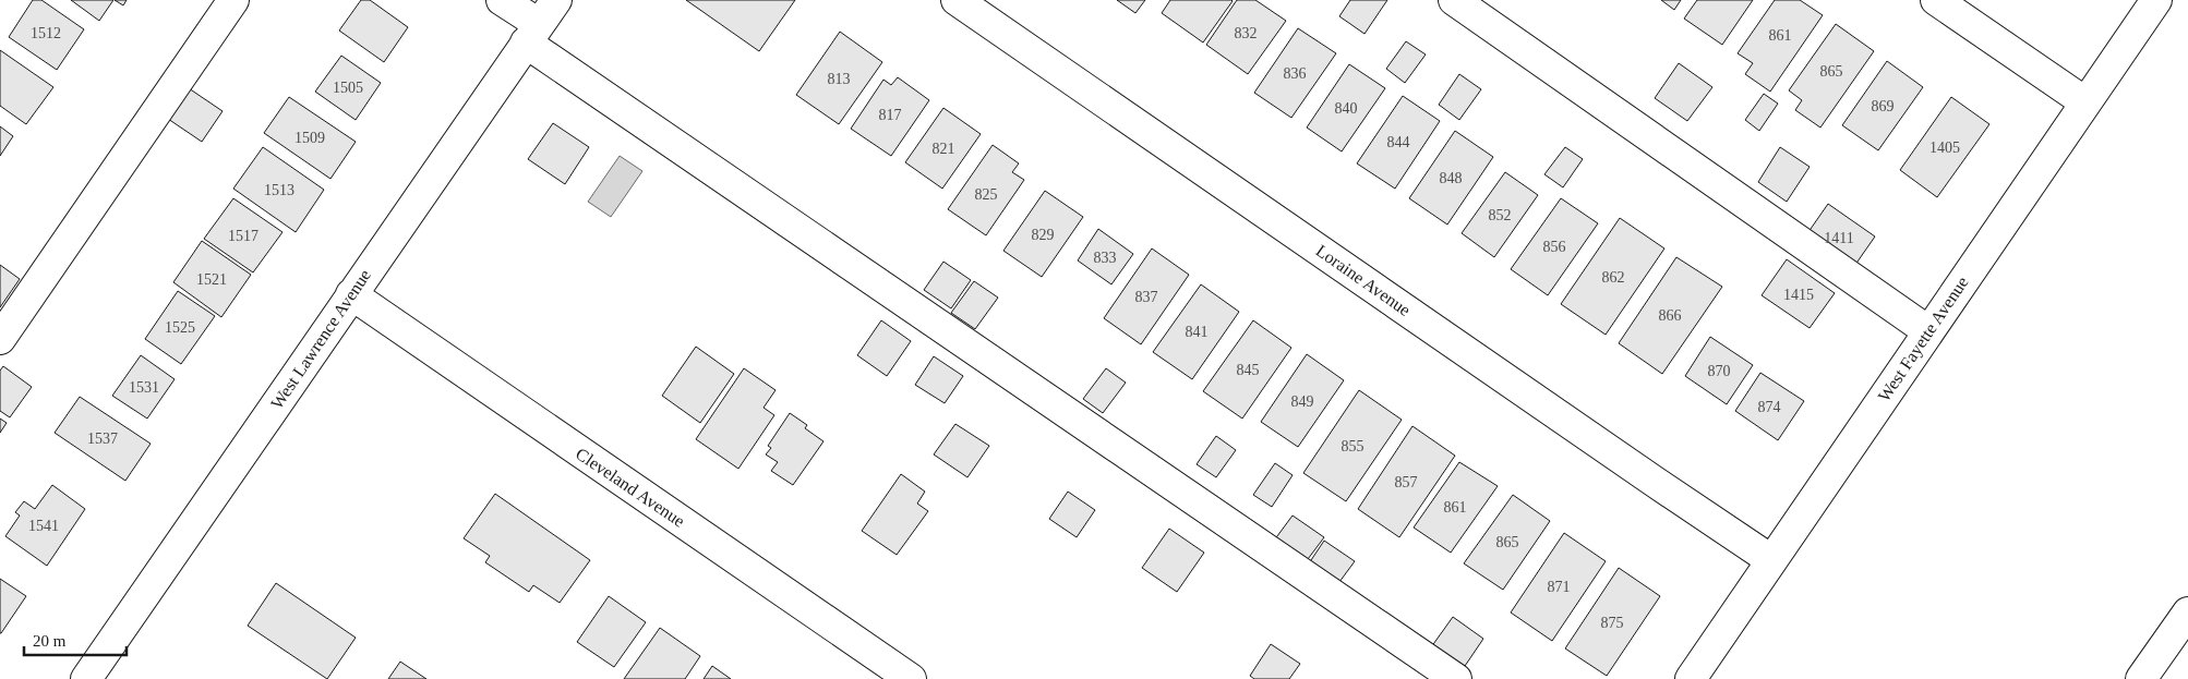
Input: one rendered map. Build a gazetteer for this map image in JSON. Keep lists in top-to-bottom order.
{
  "streets": {
    "street": [
      "Loraine Avenue",
      "West Lawrence Avenue",
      "West Fayette Avenue",
      "Cleveland Avenue"
    ]
  },
  "crossings": [
    ["Loraine Avenue", "West Fayette Avenue"],
    ["West Lawrence Avenue", "Cleveland Avenue"]
  ],
  "house_numbers": [
    "1512",
    "832",
    "861",
    "865",
    "836",
    "813",
    "1505",
    "869",
    "840",
    "817",
    "1509",
    "844",
    "1405",
    "821",
    "848",
    "1513",
    "825",
    "852",
    "829",
    "1517",
    "1411",
    "856",
    "833",
    "862",
    "1521",
    "1415",
    "837",
    "866",
    "1525",
    "841",
    "845",
    "870",
    "1531",
    "849",
    "874",
    "1537",
    "855",
    "857",
    "861",
    "1541",
    "865",
    "871",
    "875"
  ],
  "scale_bar": "20 m"
}
